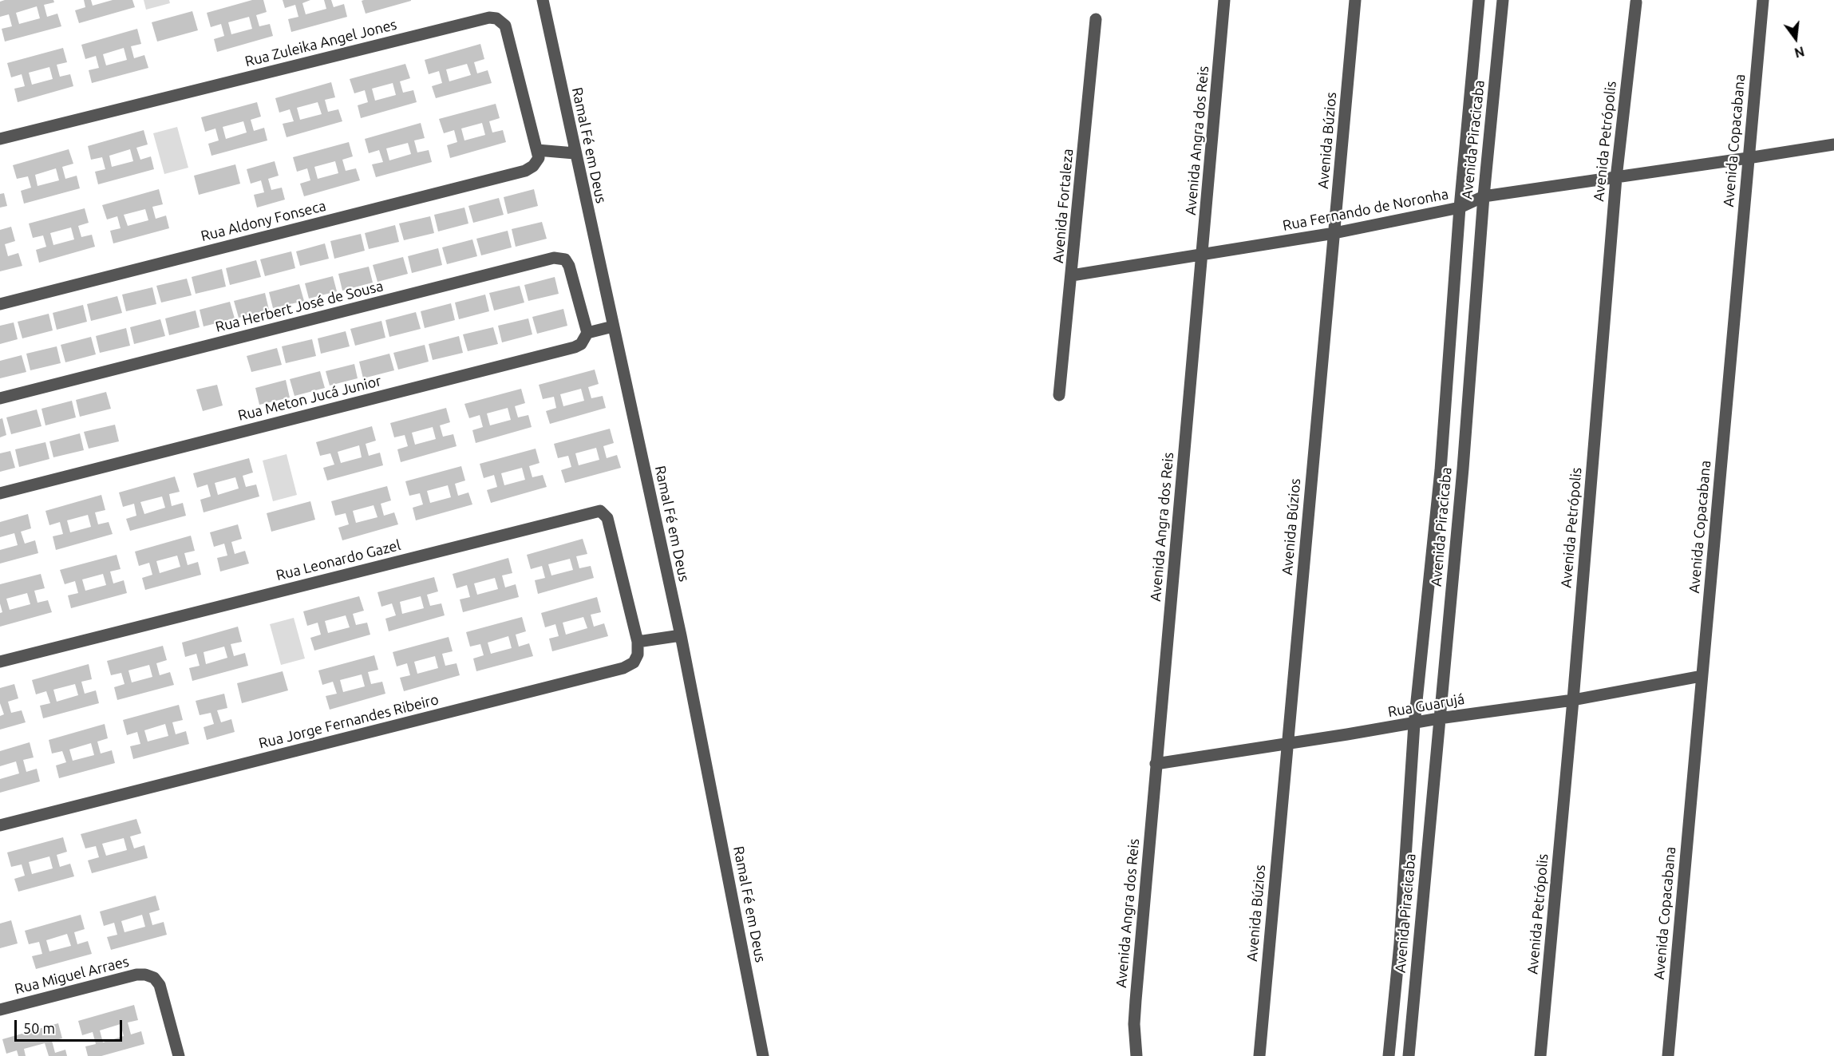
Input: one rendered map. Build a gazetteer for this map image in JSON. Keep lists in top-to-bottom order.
{
  "streets": {
    "street": [
      "Rua Zuleika Angel Jones",
      "Avenida Piracicaba",
      "Avenida Angra dos Reis",
      "Avenida Búzios",
      "Avenida Copacabana",
      "Avenida Petrópolis",
      "Ramal Fé em Deus",
      "Avenida Fortaleza",
      "Rua Fernando de Noronha",
      "Rua Aldony Fonseca",
      "Rua Herbert José de Sousa",
      "Rua Meton Jucá Junior",
      "Rua Leonardo Gazel",
      "Rua Guarujá",
      "Rua Jorge Fernandes Ribeiro",
      "Rua Miguel Arraes"
    ]
  },
  "crossings": [
    ["Rua Zuleika Angel Jones", "Rua Aldony Fonseca"],
    ["Avenida Piracicaba", "Rua Fernando de Noronha"],
    ["Avenida Piracicaba", "Rua Guarujá"],
    ["Avenida Angra dos Reis", "Rua Fernando de Noronha"],
    ["Avenida Angra dos Reis", "Rua Guarujá"],
    ["Avenida Búzios", "Rua Fernando de Noronha"],
    ["Avenida Búzios", "Rua Guarujá"],
    ["Avenida Copacabana", "Rua Fernando de Noronha"],
    ["Avenida Copacabana", "Rua Guarujá"],
    ["Avenida Petrópolis", "Rua Fernando de Noronha"],
    ["Avenida Petrópolis", "Rua Guarujá"],
    ["Avenida Fortaleza", "Rua Fernando de Noronha"],
    ["Rua Herbert José de Sousa", "Rua Meton Jucá Junior"],
    ["Rua Leonardo Gazel", "Rua Jorge Fernandes Ribeiro"]
  ],
  "scale_bar": "50 m",
  "north": "bottom"
}
